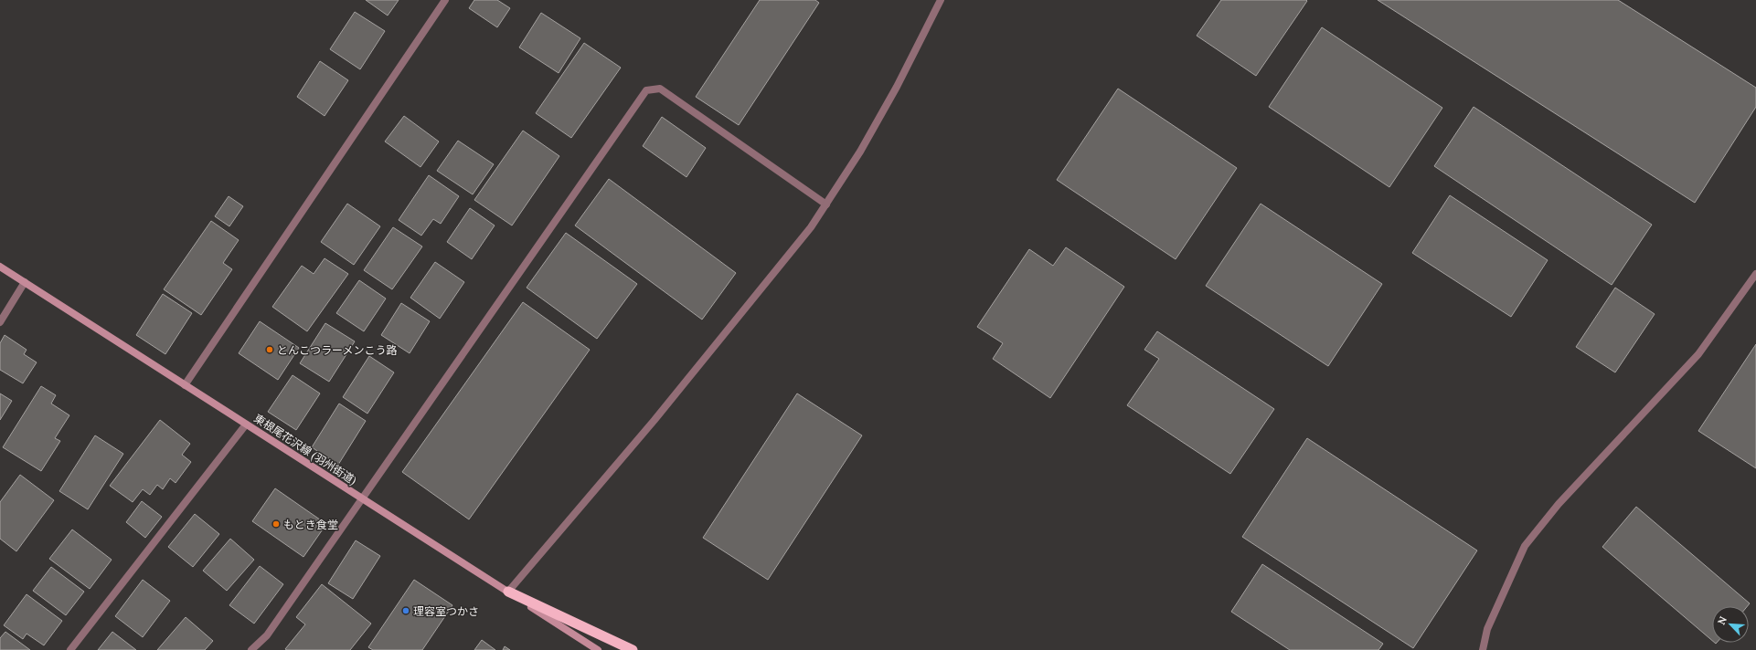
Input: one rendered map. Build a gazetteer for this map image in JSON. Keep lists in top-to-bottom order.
{
  "streets": {
    "main road": ["東根尾花沢線 (羽州街道)"]
  },
  "places": ["とんこつラーメンこう路", "もとき食堂", "理容室つかさ"],
  "north": "top left"
}
